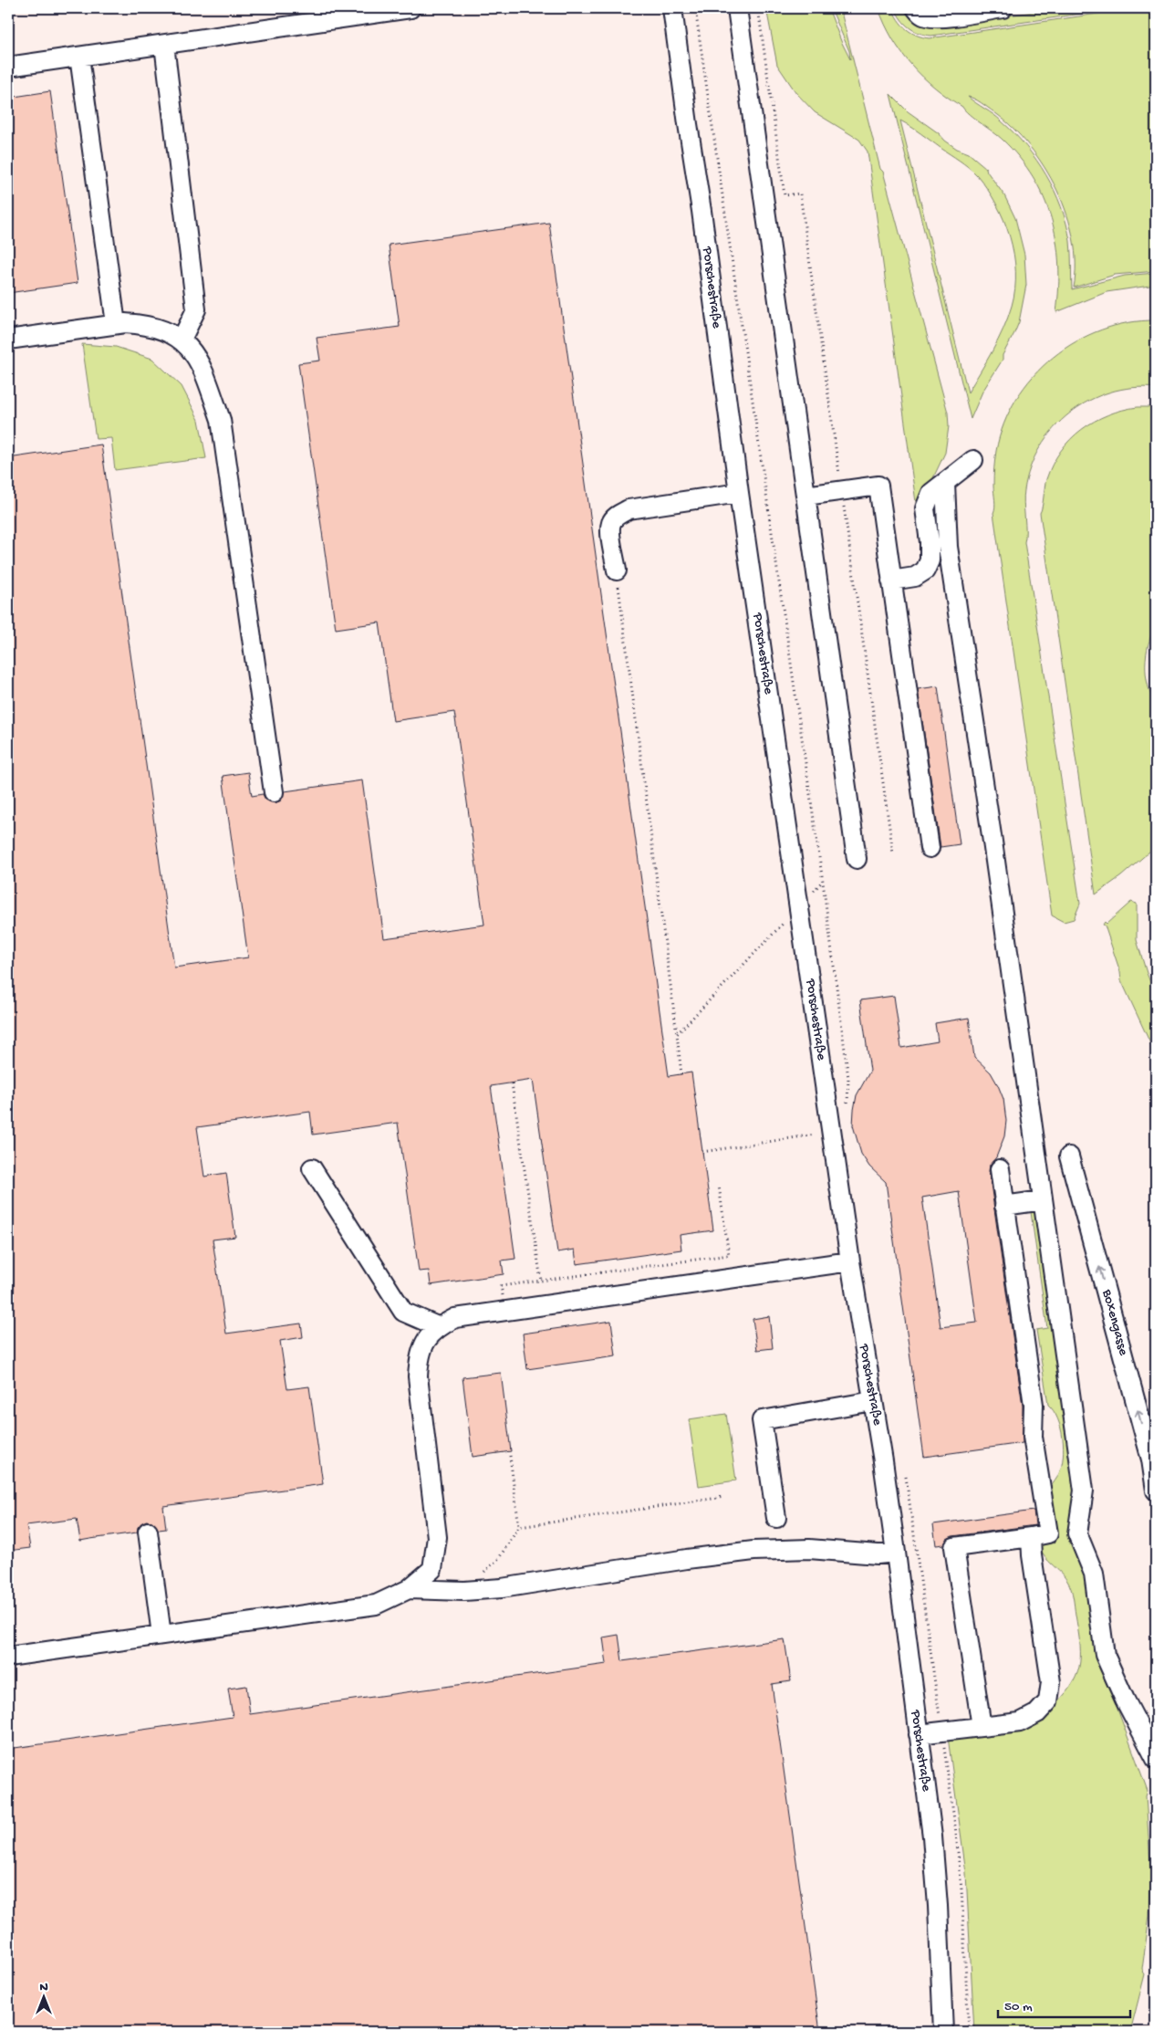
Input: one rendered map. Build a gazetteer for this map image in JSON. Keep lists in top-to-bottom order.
{
  "streets": {
    "lane": ["Porschestraße", "Boxengasse"]
  },
  "scale_bar": "50 m",
  "north": "top"
}
